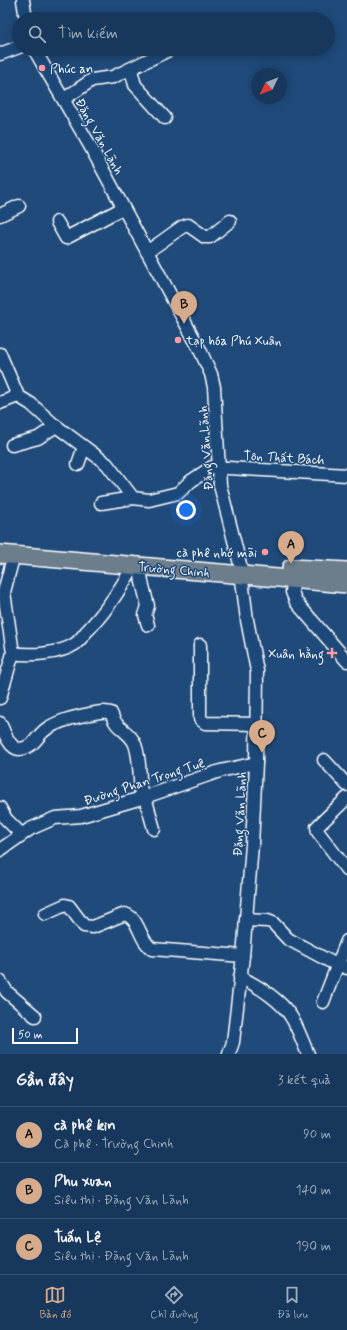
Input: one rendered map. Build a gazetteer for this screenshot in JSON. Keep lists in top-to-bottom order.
{
  "streets": {
    "highway": ["Trường Chinh"],
    "street": ["Đặng Văn Lãnh", "Tôn Thất Bách", "Đường Phan Trọng Tuệ"]
  },
  "crossings": [
    ["Đặng Văn Lãnh", "Tôn Thất Bách"],
    ["Đặng Văn Lãnh", "Trường Chinh"],
    ["Đặng Văn Lãnh", "Đường Phan Trọng Tuệ"]
  ],
  "places": {
    "other": ["Phúc an", "tạp hóa Phú Xuân", "cà phê nhớ mãi"],
    "health": ["Xuân hằng"]
  },
  "scale_bar": "50 m",
  "north": "bottom left",
  "page": {
    "search": "Tìm kiếm",
    "pins": ["B", "A", "C"],
    "scale": "50 m",
    "heading": ["Gần đây", "3 kết quả"],
    "list": [
      {
        "mark": "A",
        "name": "cà phê kin",
        "note": "Cà phê · Trường Chinh",
        "value": "90 m"
      },
      {
        "mark": "B",
        "name": "Phu xuan",
        "note": "Siêu thị · Đặng Văn Lãnh",
        "value": "140 m"
      },
      {
        "mark": "C",
        "name": "Tuấn Lệ",
        "note": "Siêu thị · Đặng Văn Lãnh",
        "value": "190 m"
      }
    ],
    "nav": ["Bản đồ", "Chỉ đường", "Đã lưu"]
  }
}
